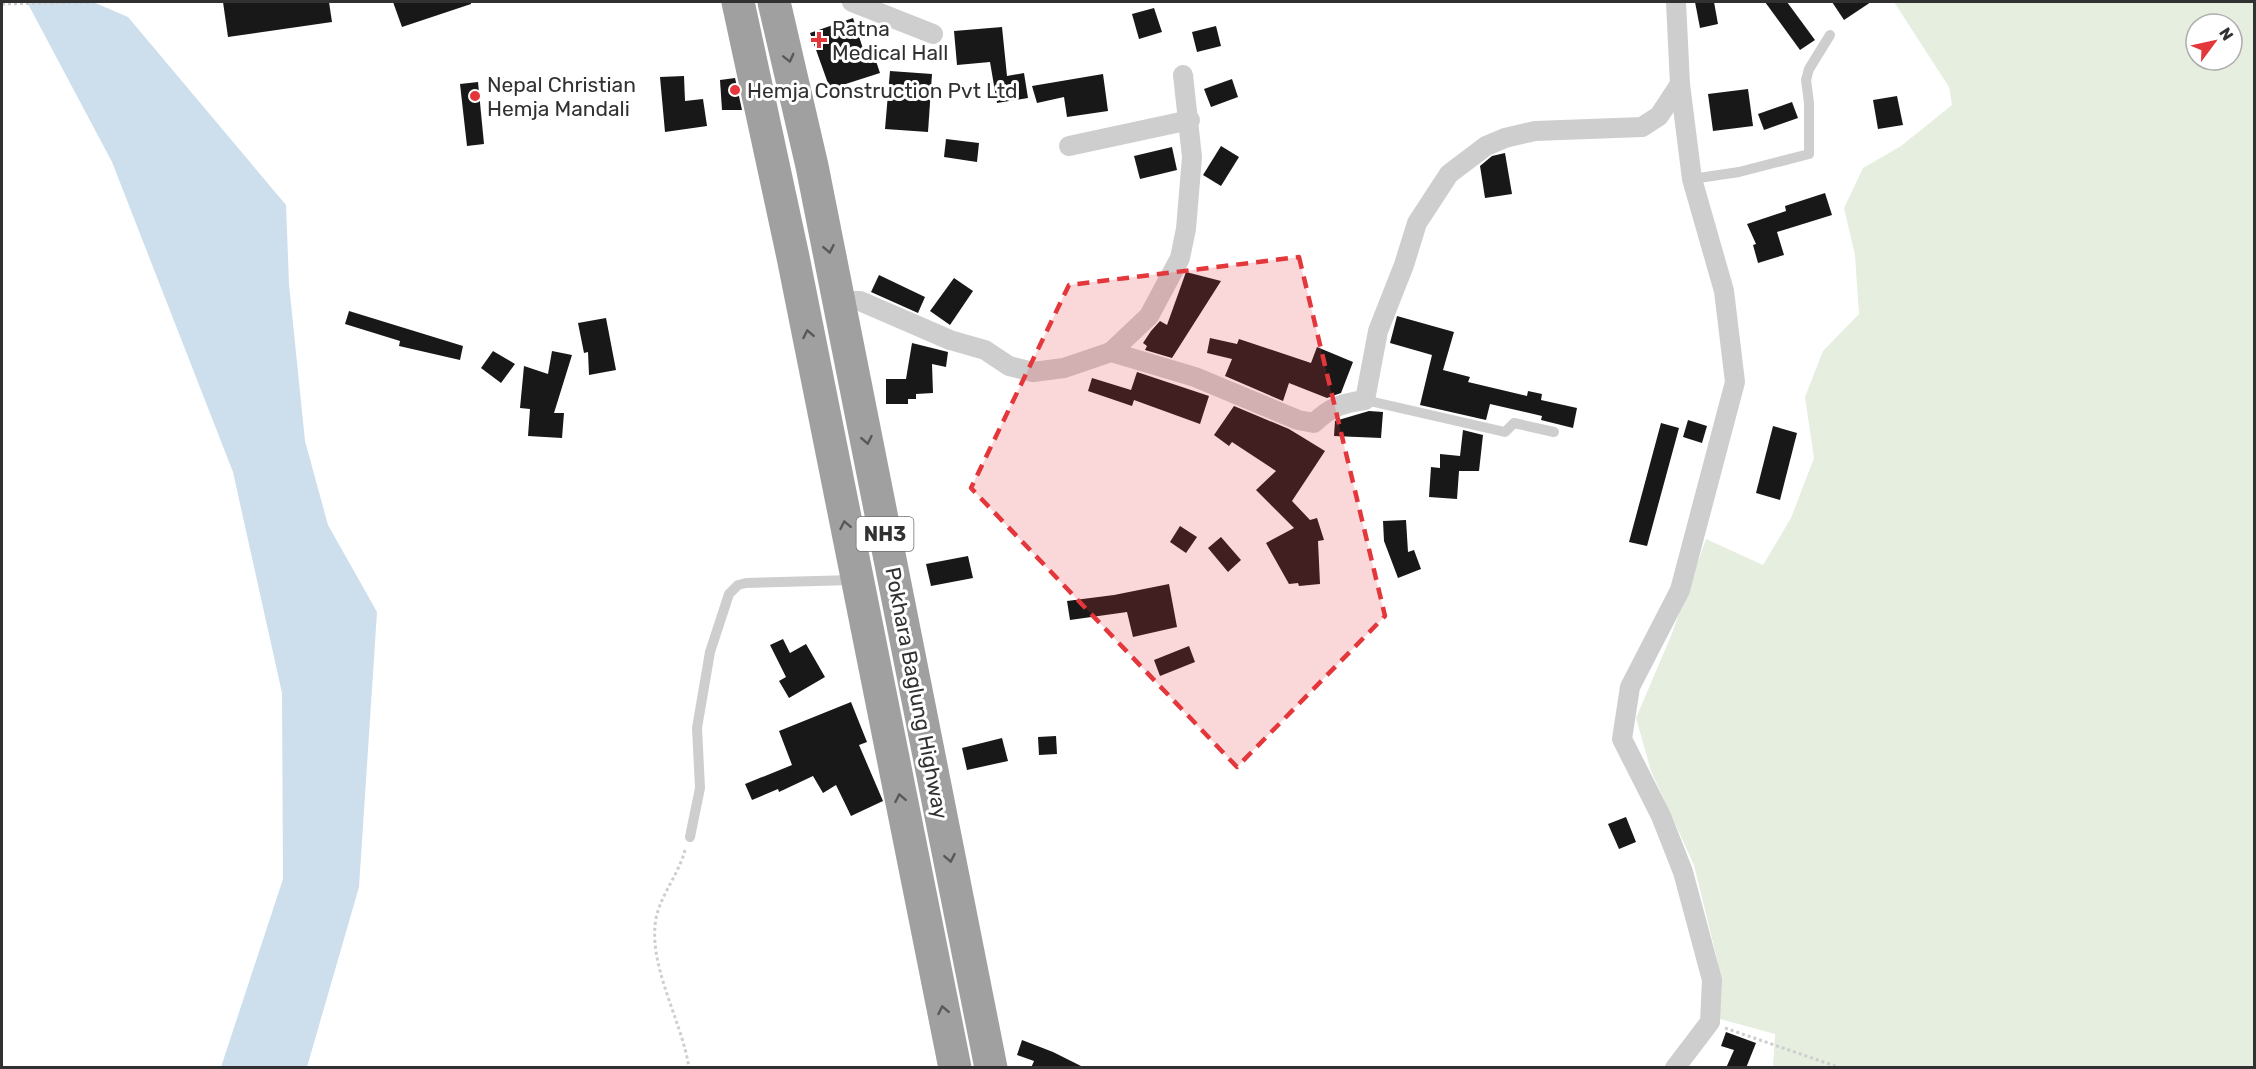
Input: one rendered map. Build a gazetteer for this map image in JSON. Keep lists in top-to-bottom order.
{
  "streets": {
    "highway": ["NH3", "Pokhara Baglung Highway"]
  },
  "places": {
    "health": ["Ratna Medical Hall"],
    "other": ["Hemja Construction Pvt Ltd", "Nepal Christian Hemja Mandali"]
  },
  "north": "top right"
}
